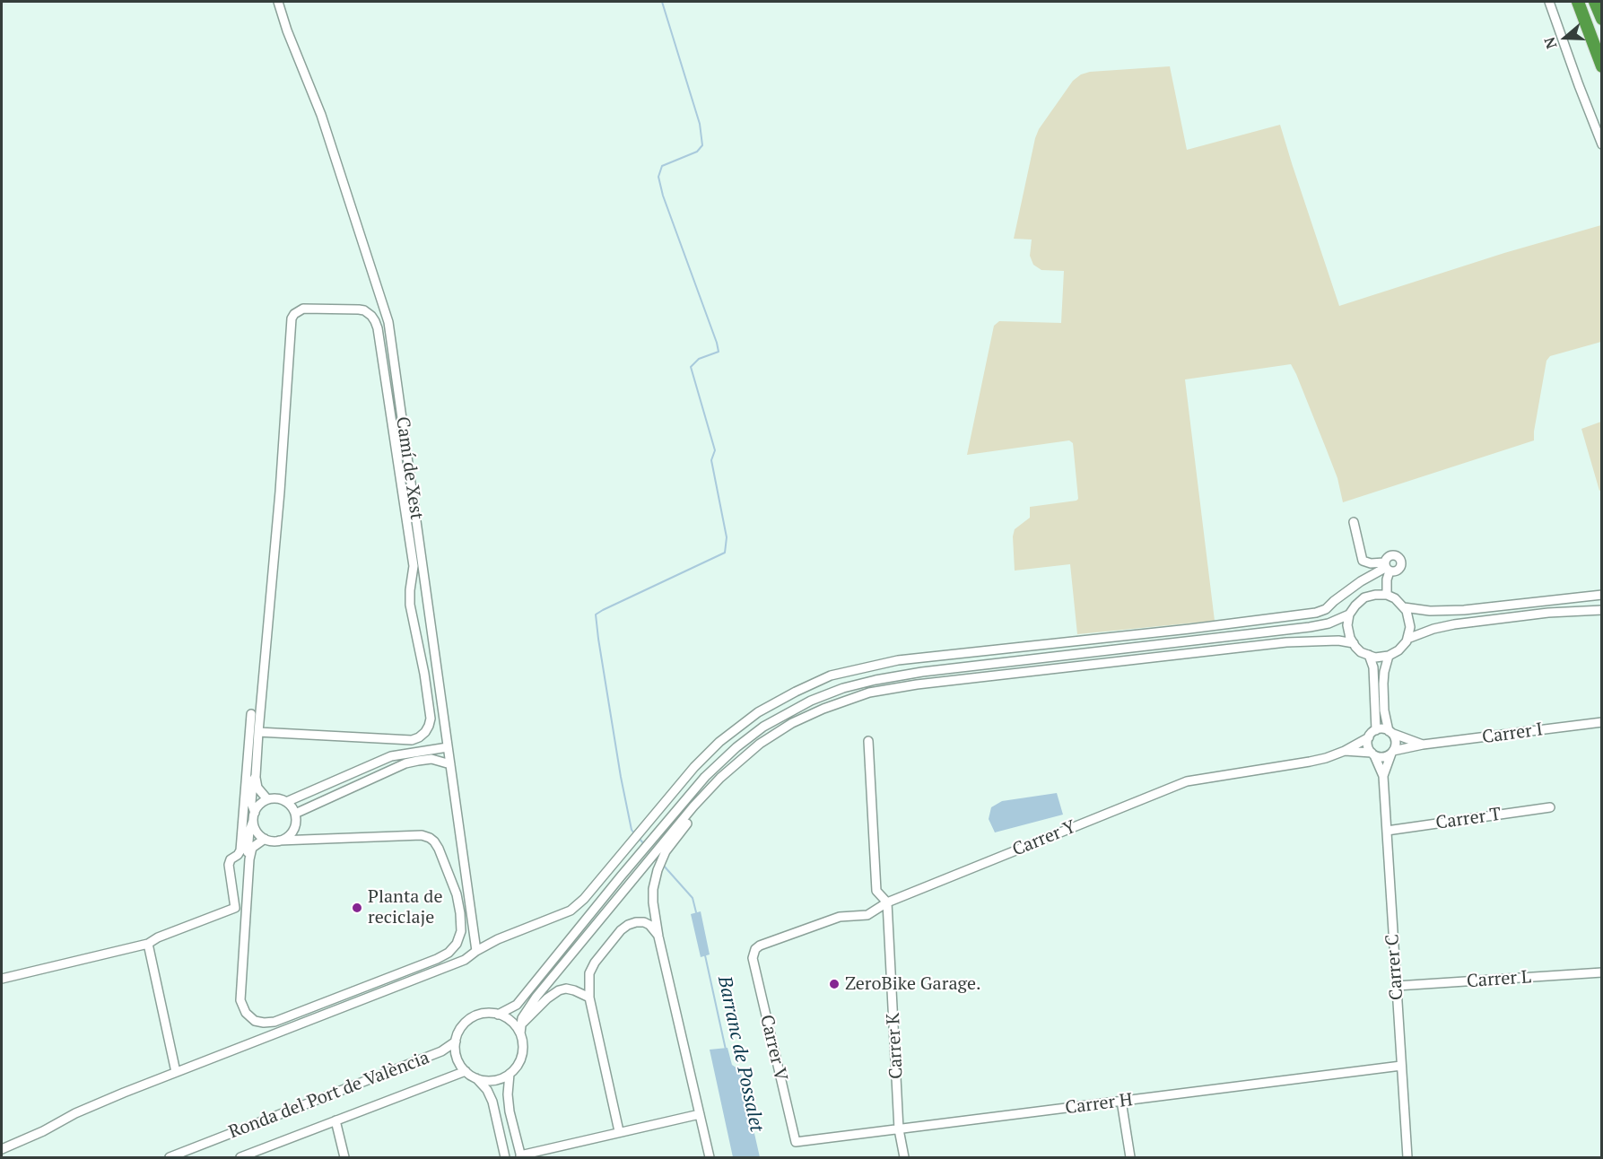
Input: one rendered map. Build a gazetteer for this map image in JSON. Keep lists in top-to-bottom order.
{
  "streets": {
    "street": [
      "Camí de Xest",
      "Carrer I",
      "Carrer T",
      "Carrer Y",
      "Carrer C",
      "Carrer L",
      "Carrer K",
      "Carrer V",
      "Ronda del Port de València",
      "Carrer H"
    ]
  },
  "crossings": [
    ["Carrer I", "Carrer Y"],
    ["Carrer I", "Carrer C"],
    ["Carrer T", "Carrer C"],
    ["Carrer Y", "Carrer C"],
    ["Carrer Y", "Carrer K"],
    ["Carrer Y", "Carrer V"],
    ["Carrer C", "Carrer L"],
    ["Carrer C", "Carrer H"],
    ["Carrer K", "Carrer H"],
    ["Carrer V", "Carrer H"]
  ],
  "water": ["Barranc de Possalet"],
  "places": ["Planta de reciclaje", "ZeroBike Garage."],
  "north": "left"
}
